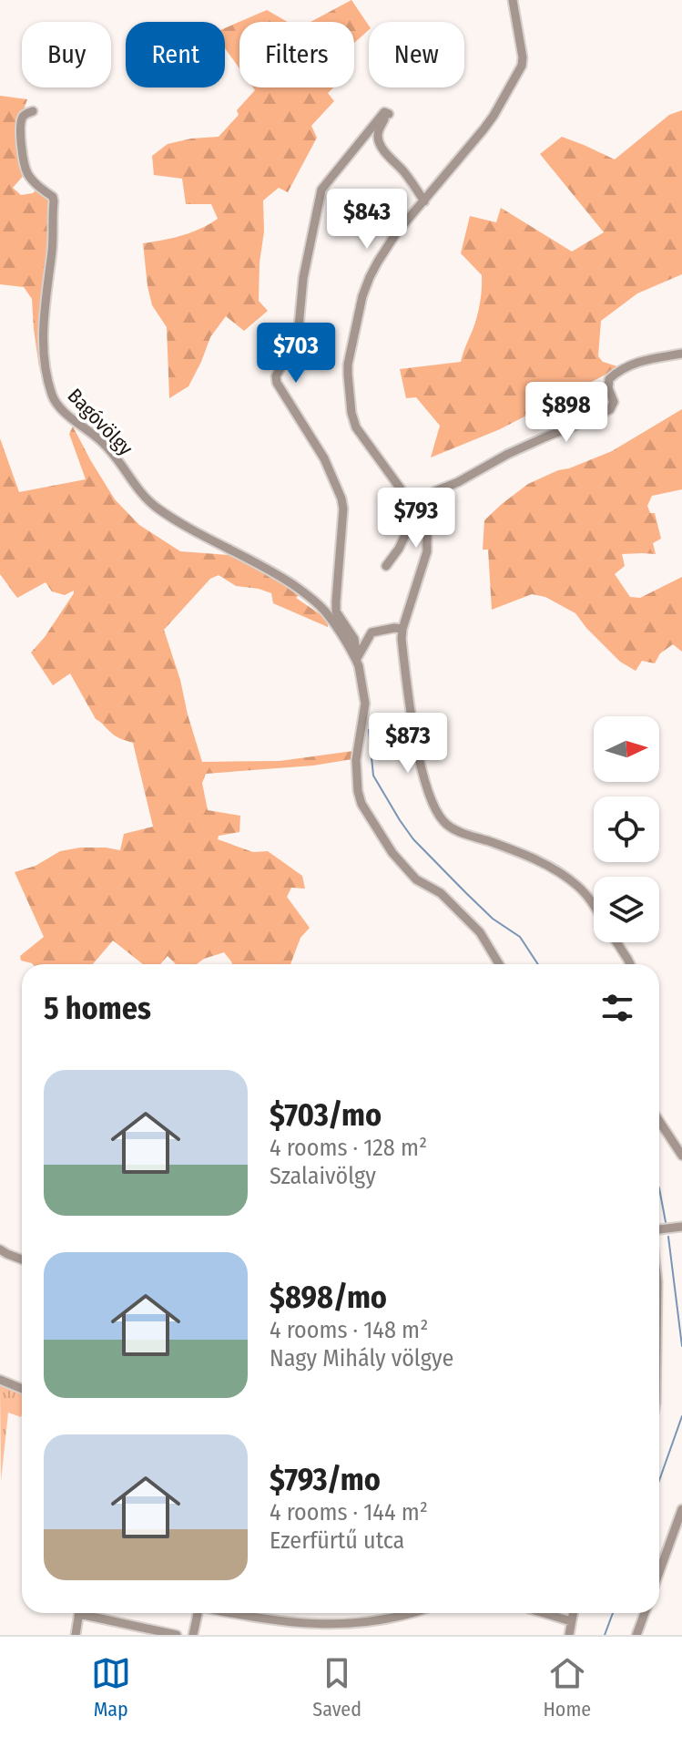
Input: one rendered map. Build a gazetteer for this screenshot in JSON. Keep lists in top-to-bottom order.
{
  "streets": {
    "street": ["Bagóvölgy"]
  },
  "north": "right",
  "page": {
    "chip": [
      "Buy",
      "Rent",
      "Filters",
      "New"
    ],
    "price": [
      "$843",
      "$703",
      "$898",
      "$793",
      "$873"
    ],
    "heading": "5 homes",
    "list": [
      {
        "name": "$703/mo",
        "note": "4 rooms · 128 m² · Szalaivölgy"
      },
      {
        "name": "$898/mo",
        "note": "4 rooms · 148 m² · Nagy Mihály völgye"
      },
      {
        "name": "$793/mo",
        "note": "4 rooms · 144 m² · Ezerfürtű utca"
      }
    ],
    "tabs": ["Map", "Saved", "Home"]
  }
}
